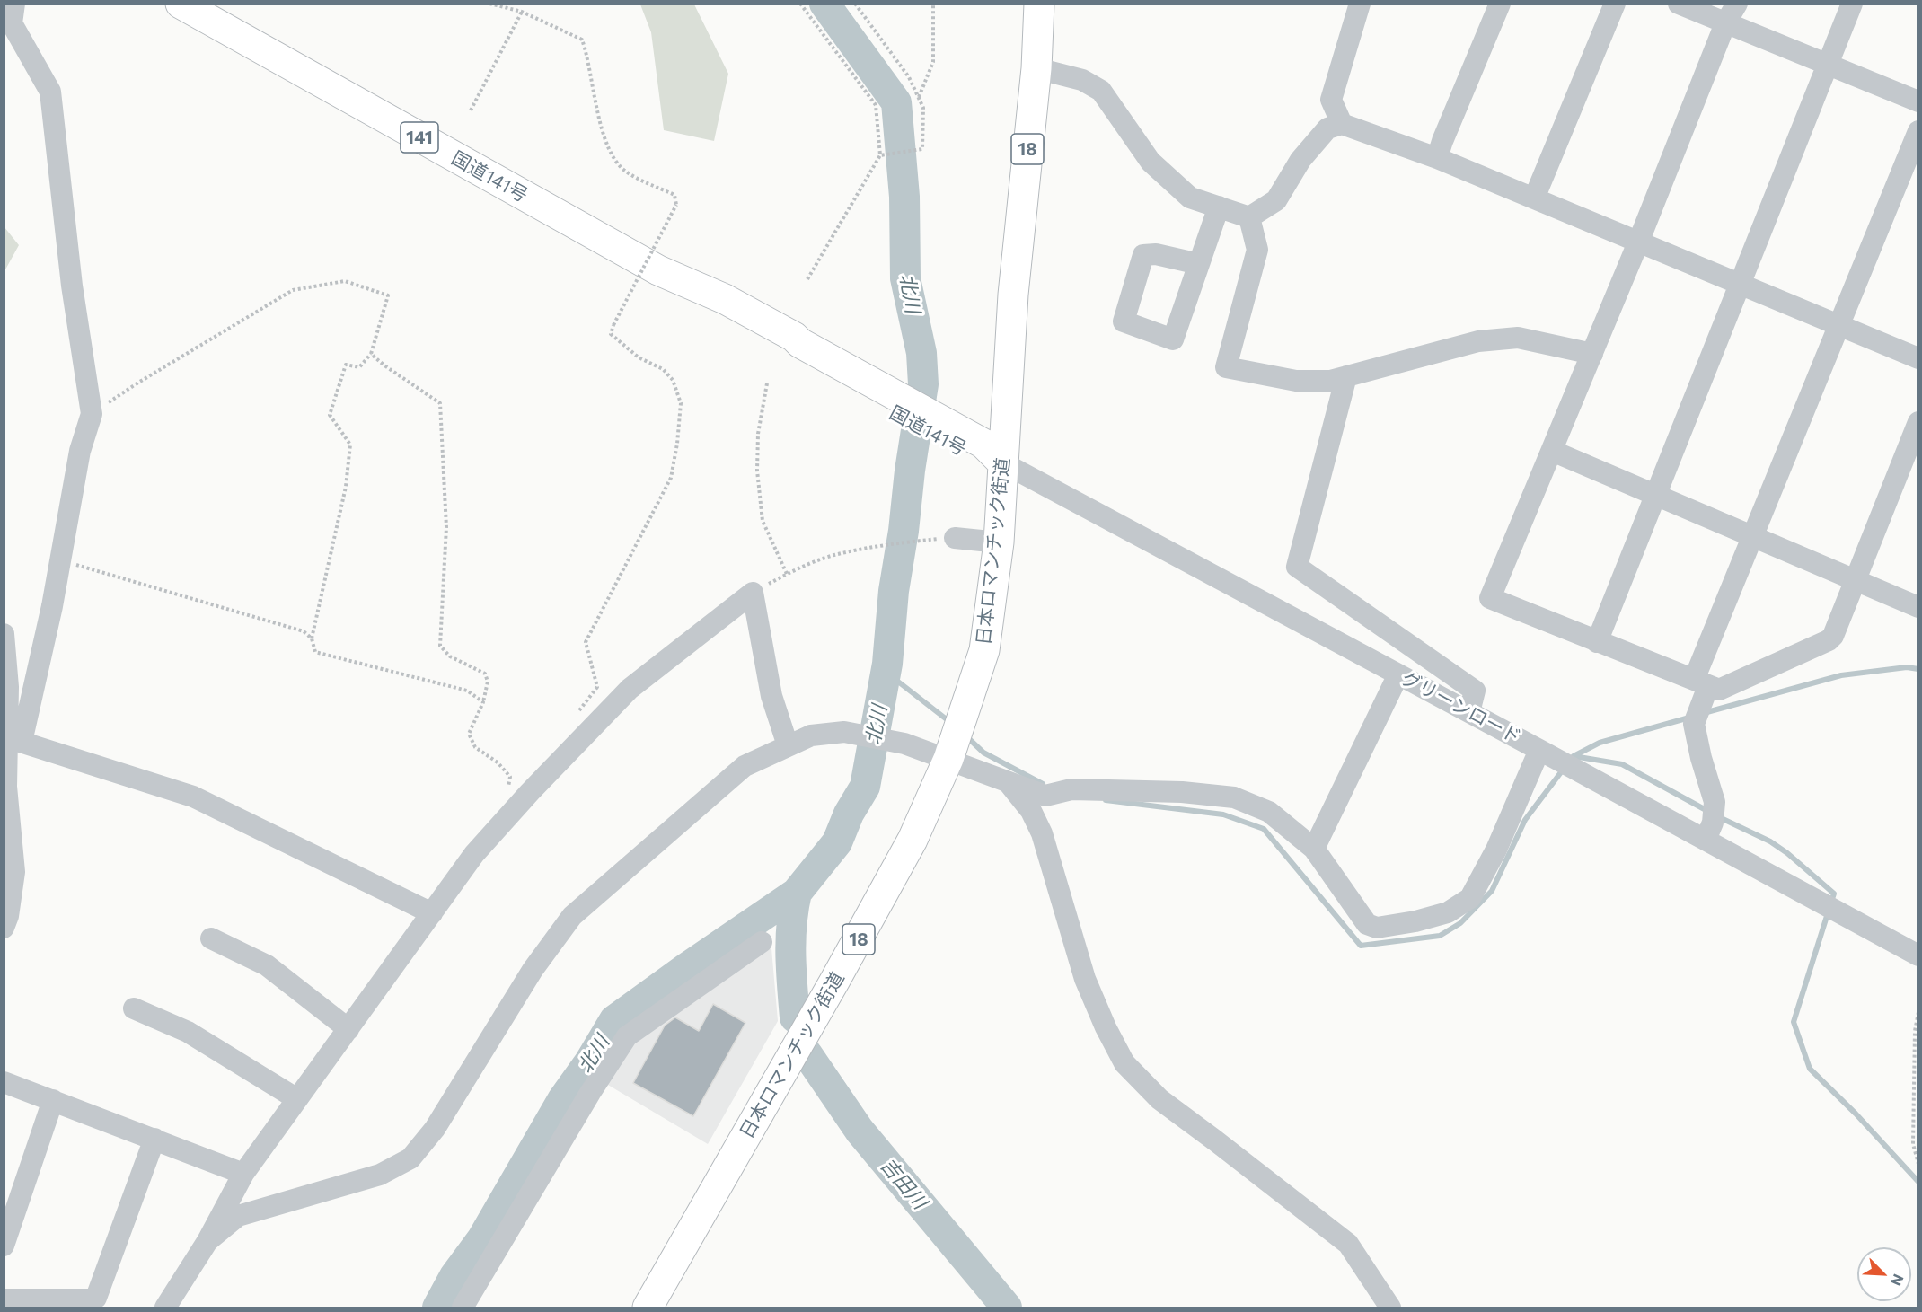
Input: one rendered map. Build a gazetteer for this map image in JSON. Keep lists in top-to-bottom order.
{
  "streets": {
    "highway": [
      "141",
      "18",
      "国道141号",
      "日本ロマンチック街道"
    ],
    "street": ["グリーンロード"]
  },
  "crossings": [
    ["国道141号", "日本ロマンチック街道"],
    ["国道141号", "グリーンロード"],
    ["日本ロマンチック街道", "グリーンロード"]
  ],
  "water": ["北川", "吉田川"],
  "north": "bottom right"
}
